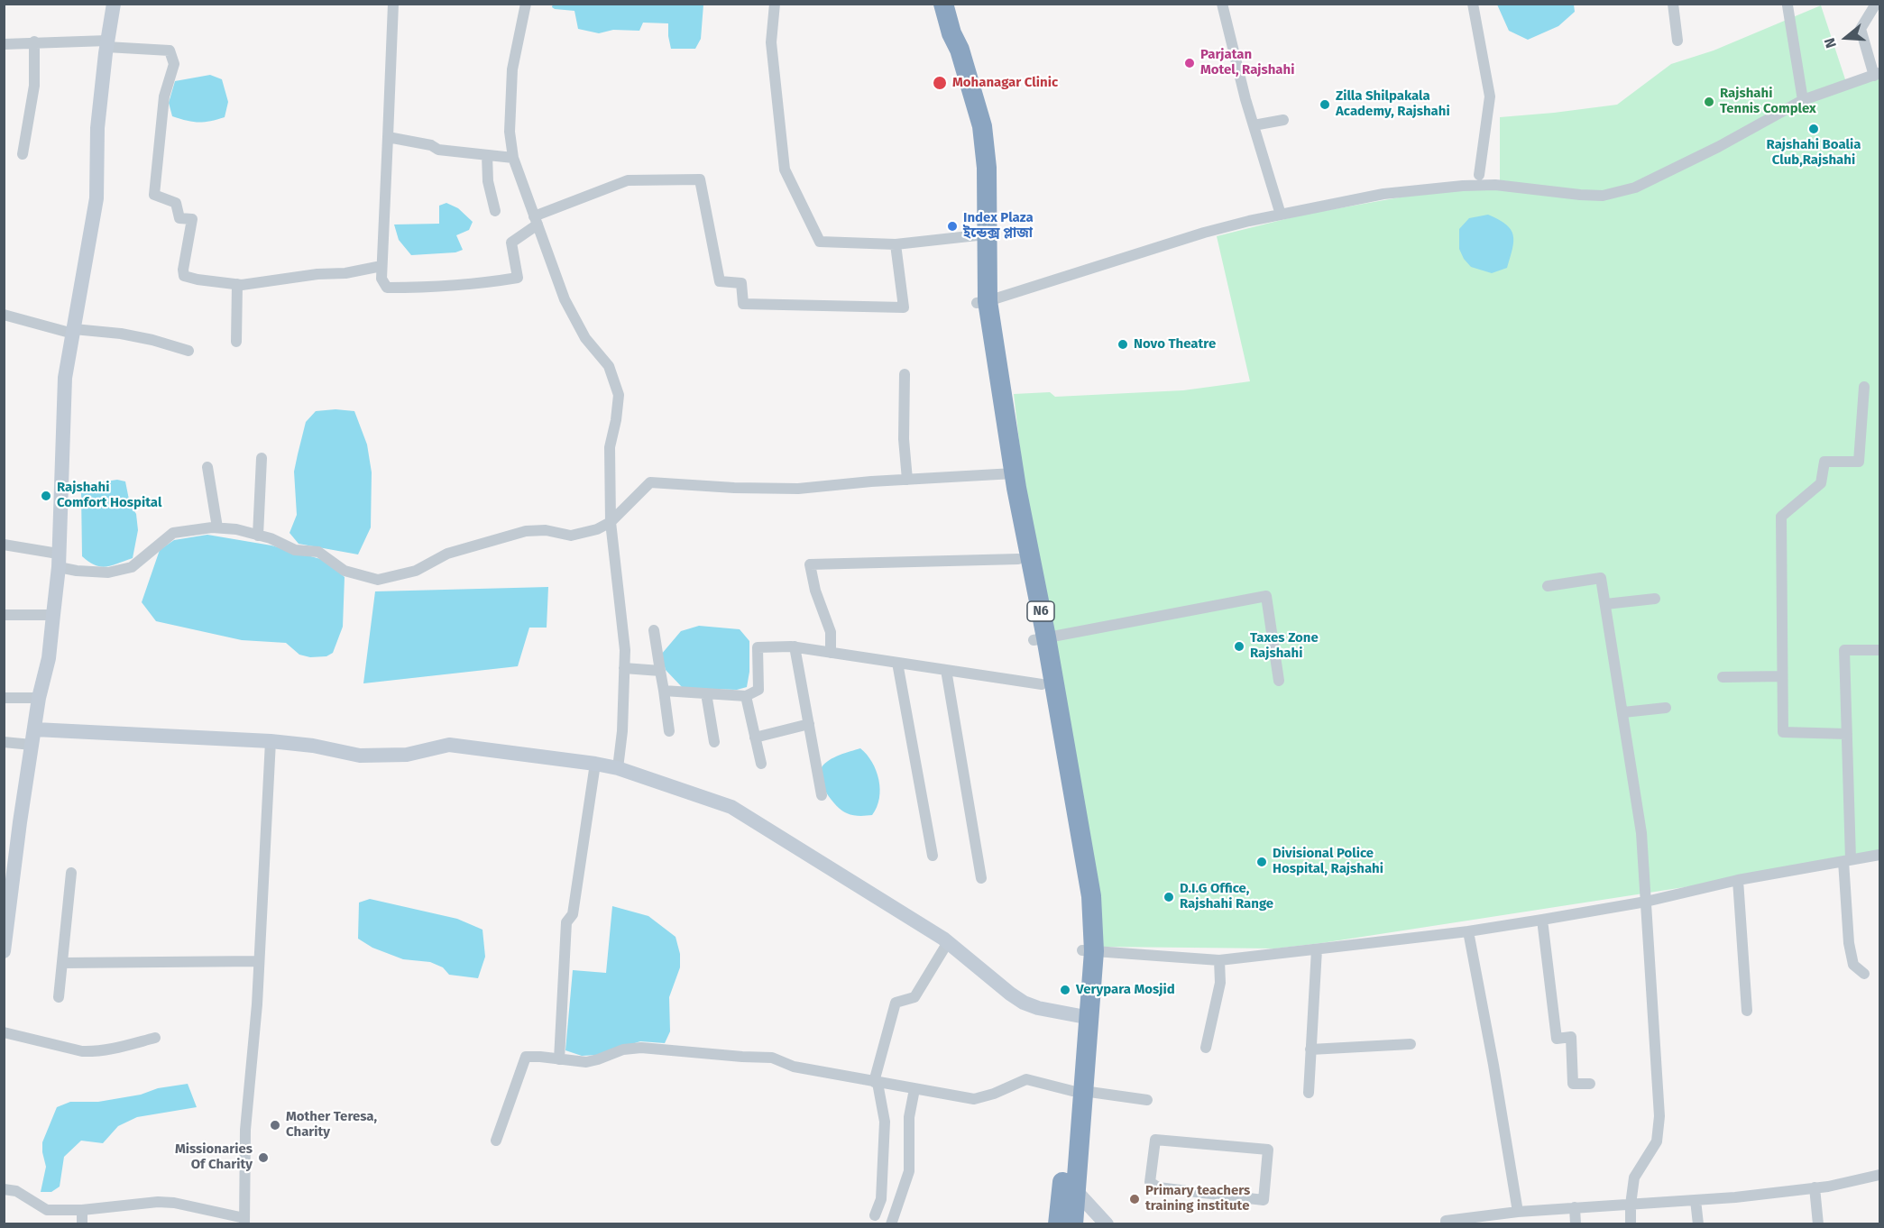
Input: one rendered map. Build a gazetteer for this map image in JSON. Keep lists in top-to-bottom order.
{
  "streets": {
    "highway": ["N6"]
  },
  "places": [
    "Parjatan Motel, Rajshahi",
    "Mohanagar Clinic",
    "Rajshahi Tennis Complex",
    "Zilla Shilpakala Academy, Rajshahi",
    "Rajshahi Boalia Club,Rajshahi",
    "Index Plaza ইন্ডেক্স প্লাজা",
    "Novo Theatre",
    "Rajshahi Comfort Hospital",
    "Taxes Zone Rajshahi",
    "Divisional Police Hospital, Rajshahi",
    "D.I.G Office, Rajshahi Range",
    "Verypara Mosjid",
    "Mother Teresa, Charity",
    "Missionaries Of Charity",
    "Primary teachers training institute"
  ],
  "north": "left"
}
